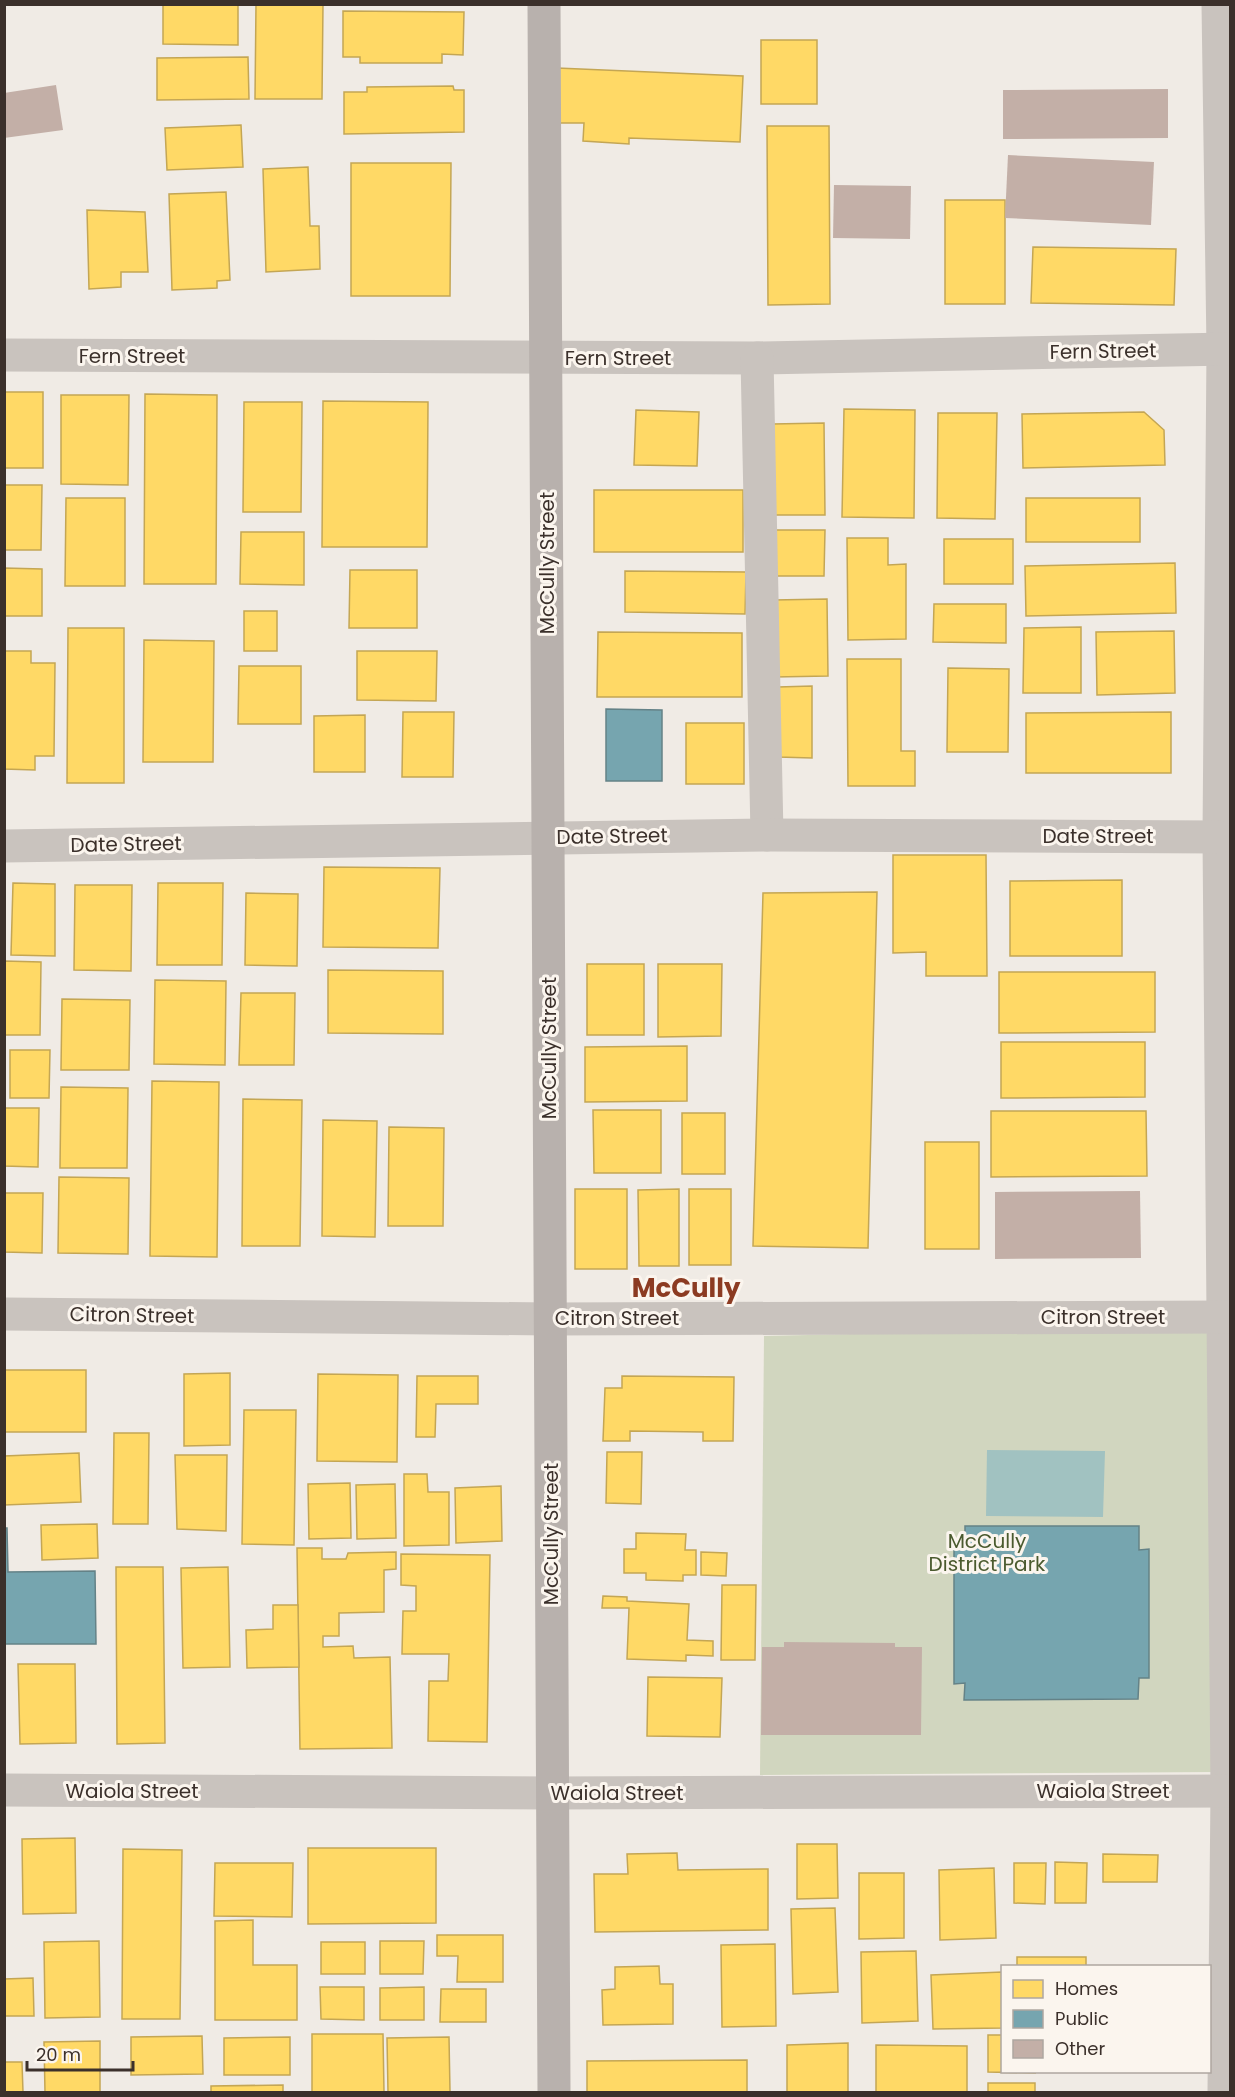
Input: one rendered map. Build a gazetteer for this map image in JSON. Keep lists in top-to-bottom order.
{
  "streets": {
    "main road": ["McCully Street"],
    "street": [
      "Fern Street",
      "Date Street",
      "Citron Street",
      "Waiola Street"
    ]
  },
  "crossings": [
    ["Fern Street", "McCully Street"],
    ["McCully Street", "Date Street"],
    ["McCully Street", "Citron Street"],
    ["McCully Street", "Waiola Street"]
  ],
  "districts": ["McCully"],
  "parks": ["McCully District Park"],
  "legend": ["Homes", "Public", "Other"],
  "scale_bar": "20 m"
}
